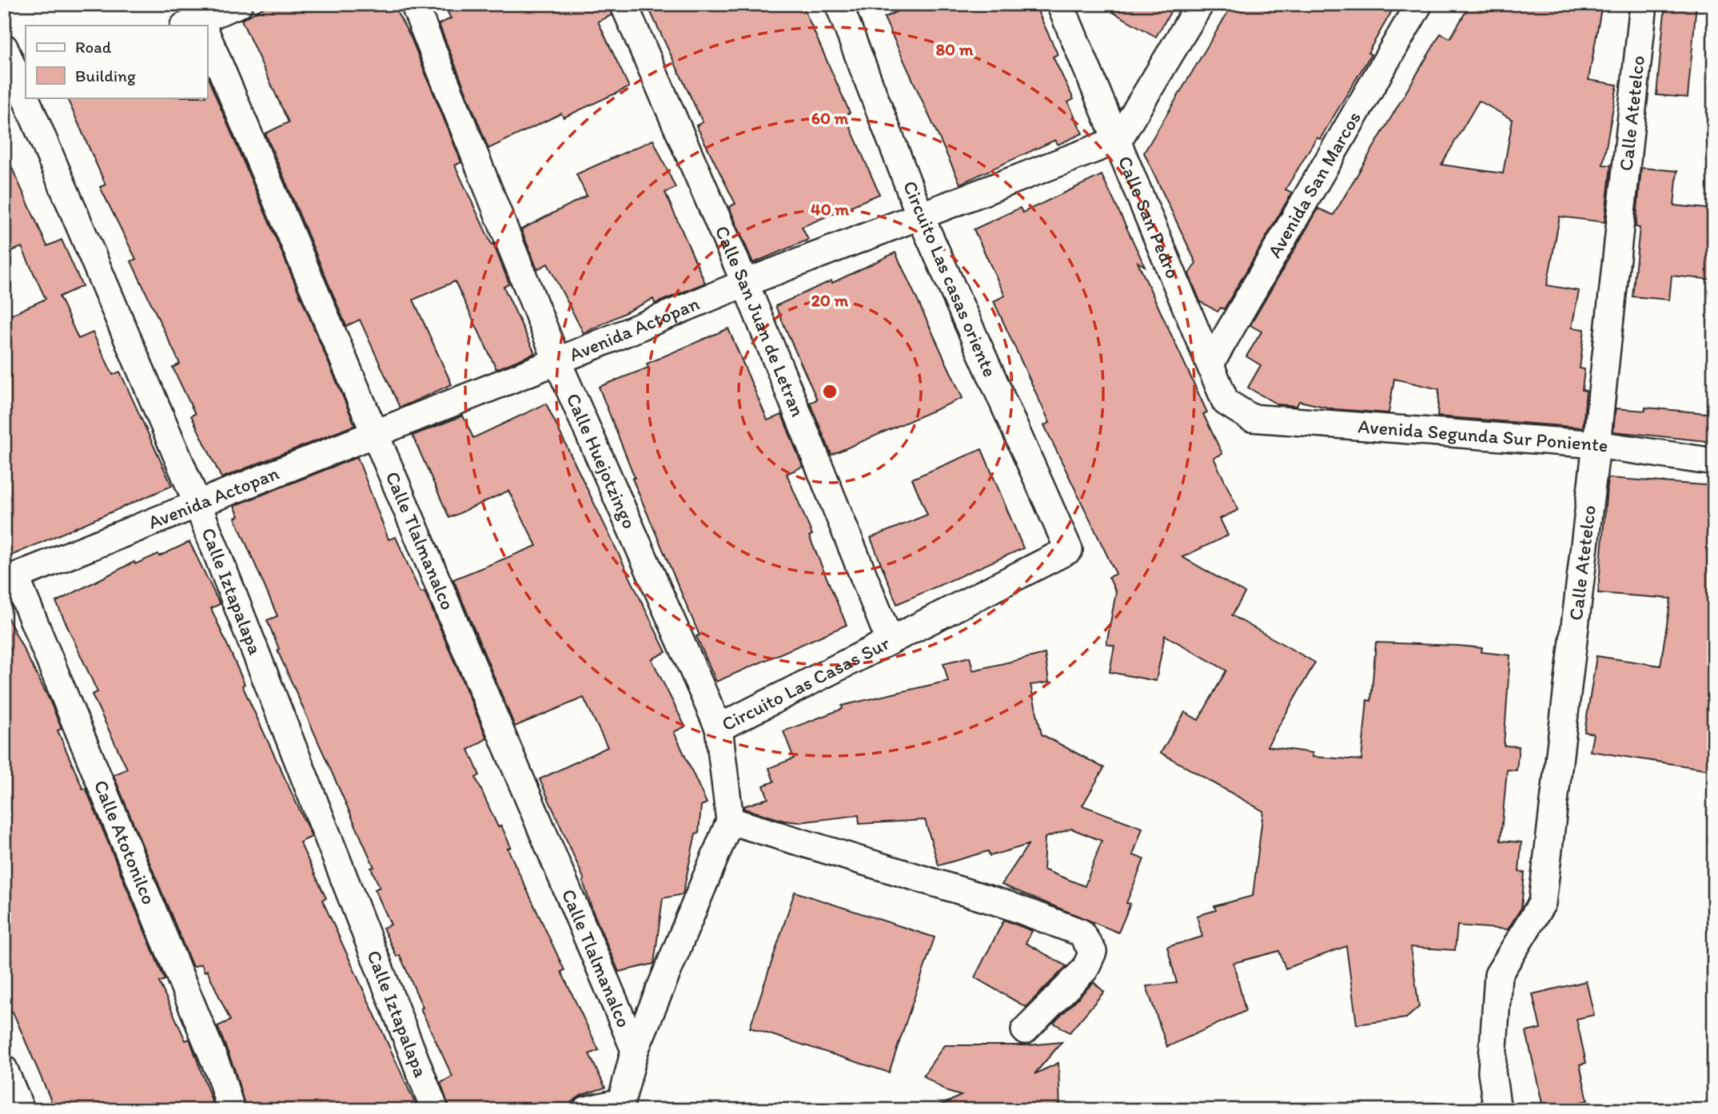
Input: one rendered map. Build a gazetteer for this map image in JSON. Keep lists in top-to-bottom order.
{
  "streets": {
    "street": [
      "Calle Atetelco",
      "Avenida San Marcos",
      "Calle San Pedro",
      "Circuito Las casas oriente",
      "Calle San Juan de Letran",
      "Avenida Actopan",
      "Avenida Segunda Sur Poniente",
      "Calle Huejotzingo",
      "Calle Tlalmanalco",
      "Calle Iztapalapa",
      "Circuito Las Casas Sur",
      "Calle Atotonilco"
    ]
  },
  "crossings": [
    ["Calle Atetelco", "Avenida Segunda Sur Poniente"],
    ["Avenida San Marcos", "Calle San Pedro"],
    ["Calle San Pedro", "Avenida Actopan"],
    ["Calle San Pedro", "Avenida Segunda Sur Poniente"],
    ["Circuito Las casas oriente", "Avenida Actopan"],
    ["Circuito Las casas oriente", "Circuito Las Casas Sur"],
    ["Calle San Juan de Letran", "Avenida Actopan"],
    ["Calle San Juan de Letran", "Circuito Las Casas Sur"],
    ["Avenida Actopan", "Calle Huejotzingo"],
    ["Avenida Actopan", "Calle Tlalmanalco"],
    ["Avenida Actopan", "Calle Iztapalapa"],
    ["Avenida Actopan", "Calle Atotonilco"],
    ["Calle Huejotzingo", "Circuito Las Casas Sur"],
    ["Calle Tlalmanalco", "Circuito Las Casas Sur"]
  ],
  "legend": ["Road", "Building"],
  "rings": [
    "80 m",
    "60 m",
    "40 m",
    "20 m"
  ]
}
